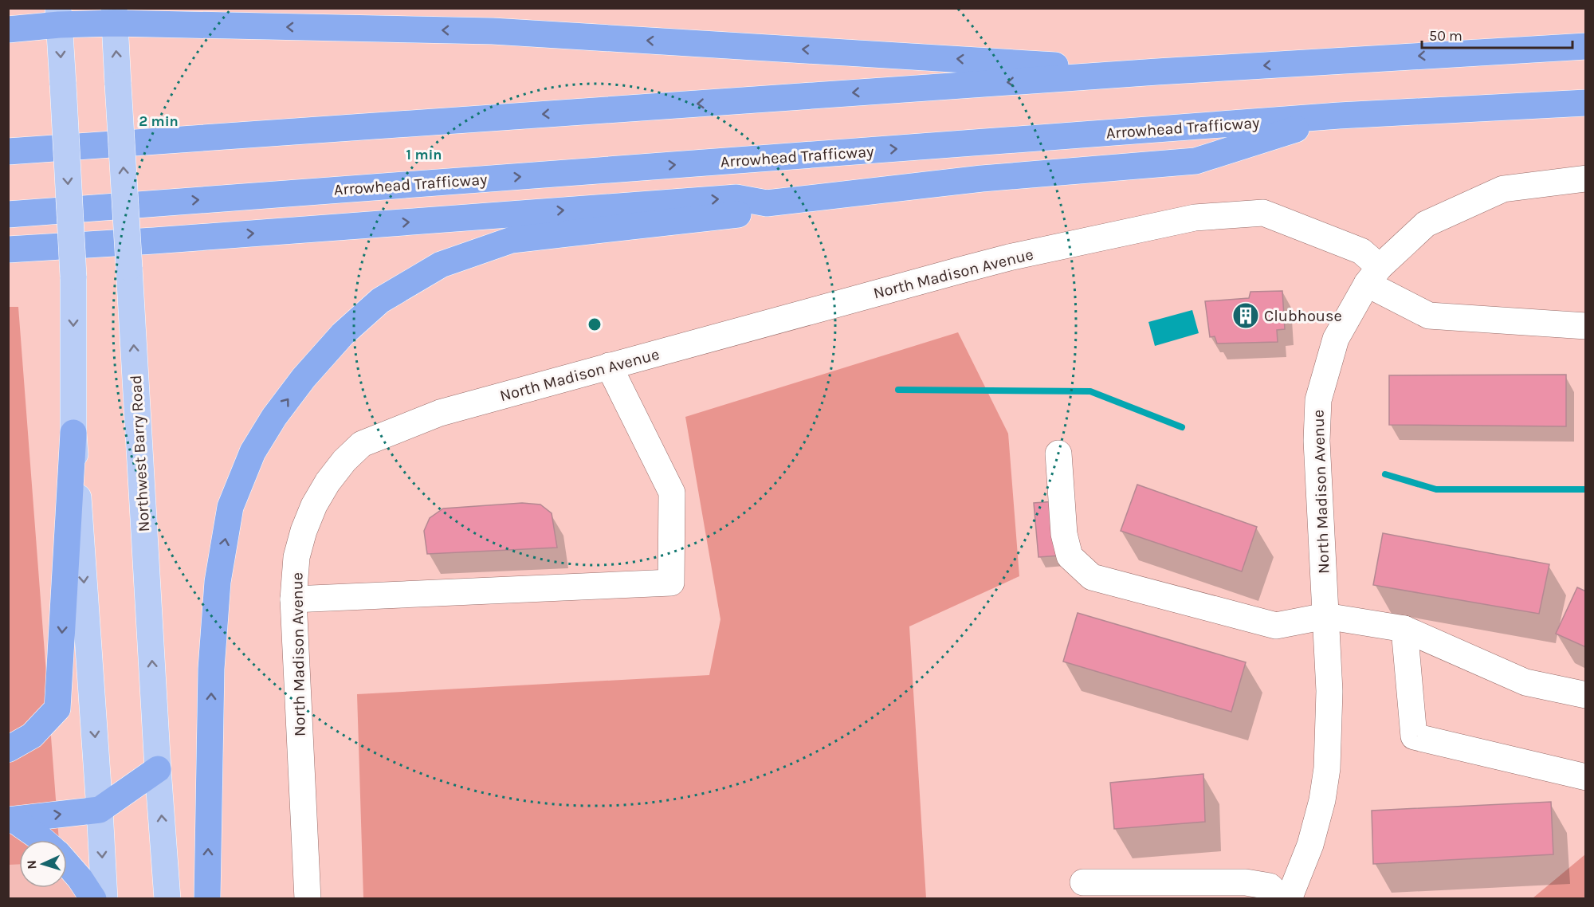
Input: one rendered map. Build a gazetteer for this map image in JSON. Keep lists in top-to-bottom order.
{
  "streets": {
    "highway": ["Arrowhead Trafficway"],
    "main road": ["Northwest Barry Road"],
    "street": ["North Madison Avenue"]
  },
  "places": {
    "building": ["Clubhouse"]
  },
  "scale_bar": "50 m",
  "north": "left",
  "rings": ["2 min", "1 min"]
}
